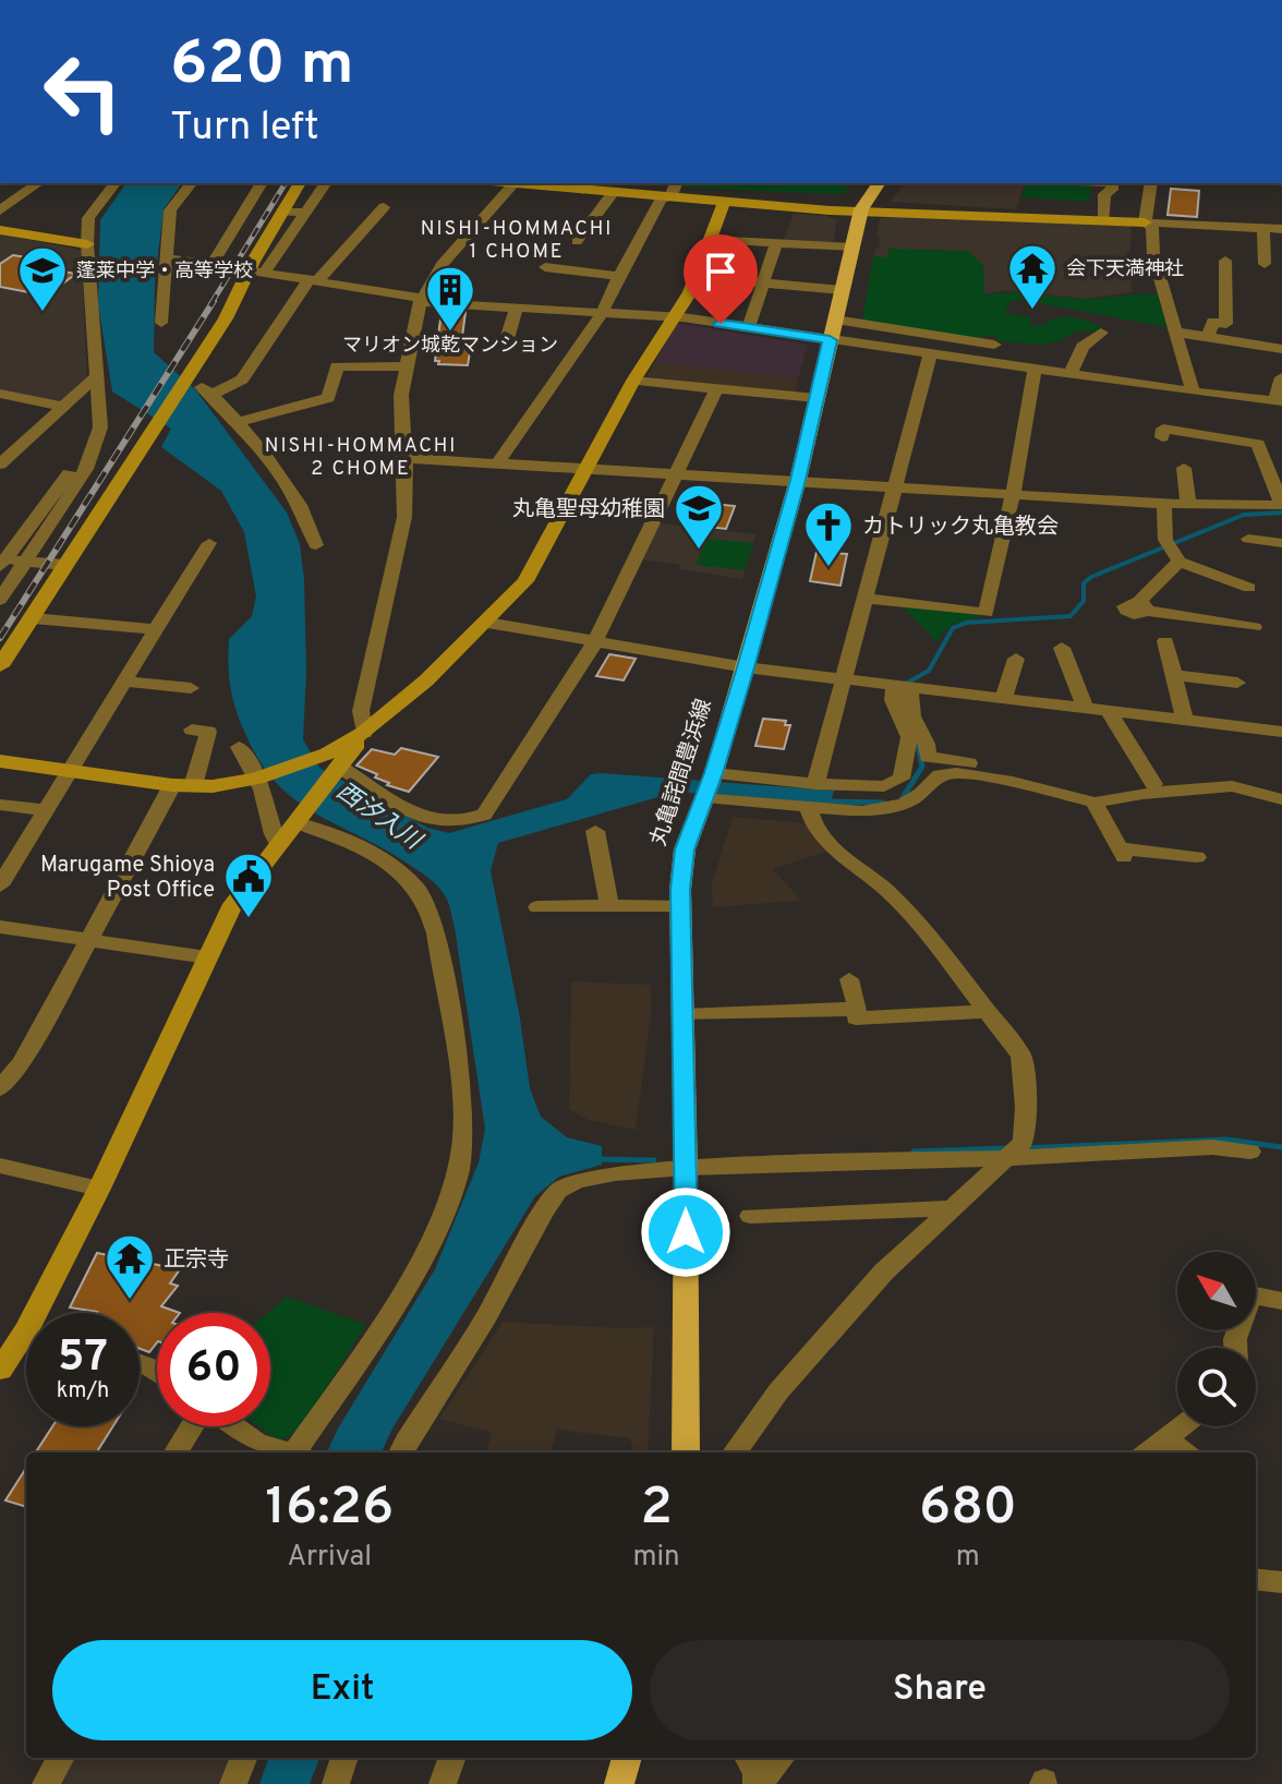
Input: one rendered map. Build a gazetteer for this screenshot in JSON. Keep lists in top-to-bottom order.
{
  "streets": {
    "main road": ["丸亀詫間豊浜線"]
  },
  "districts": ["NISHI-HOMMACHI 1 CHOME", "NISHI-HOMMACHI 2 CHOME"],
  "water": ["西汐入川"],
  "places": {
    "temple": ["会下天満神社", "正宗寺"],
    "school or university": ["蓬莱中学・高等学校", "丸亀聖母幼稚園"],
    "building": ["マリオン城乾マンション"],
    "church": ["カトリック丸亀教会"],
    "public building": ["Marugame Shioya Post Office"]
  },
  "north": "top left",
  "page": {
    "turn": ["620 m", "Turn left"],
    "speed": "57 km/h",
    "limit": "60",
    "eta": [
      "16:26",
      "Arrival",
      "2",
      "min",
      "680",
      "m"
    ],
    "buttons": ["Exit", "Share"]
  }
}
